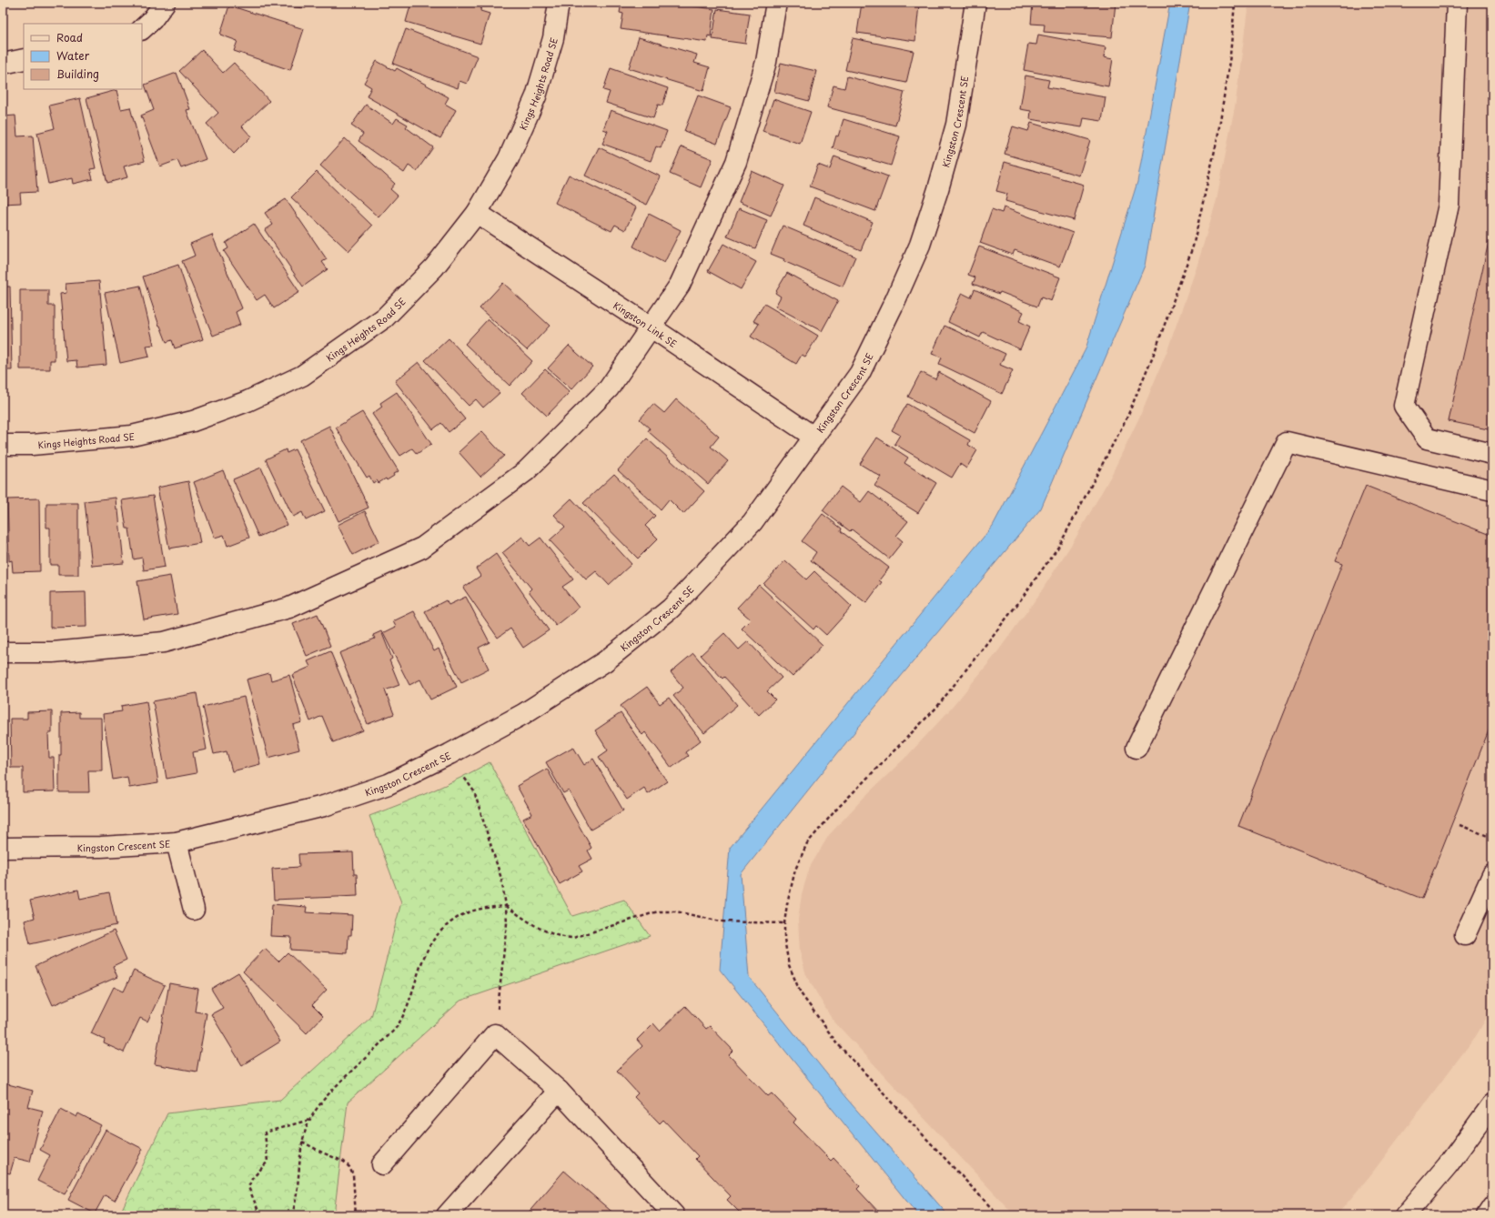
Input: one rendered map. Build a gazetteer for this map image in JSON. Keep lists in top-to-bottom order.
{
  "streets": {
    "street": ["Kings Heights Road SE", "Kingston Crescent SE", "Kingston Link SE"]
  },
  "crossings": [
    ["Kings Heights Road SE", "Kingston Link SE"],
    ["Kingston Crescent SE", "Kingston Link SE"]
  ],
  "legend": ["Road", "Water", "Building"]
}
